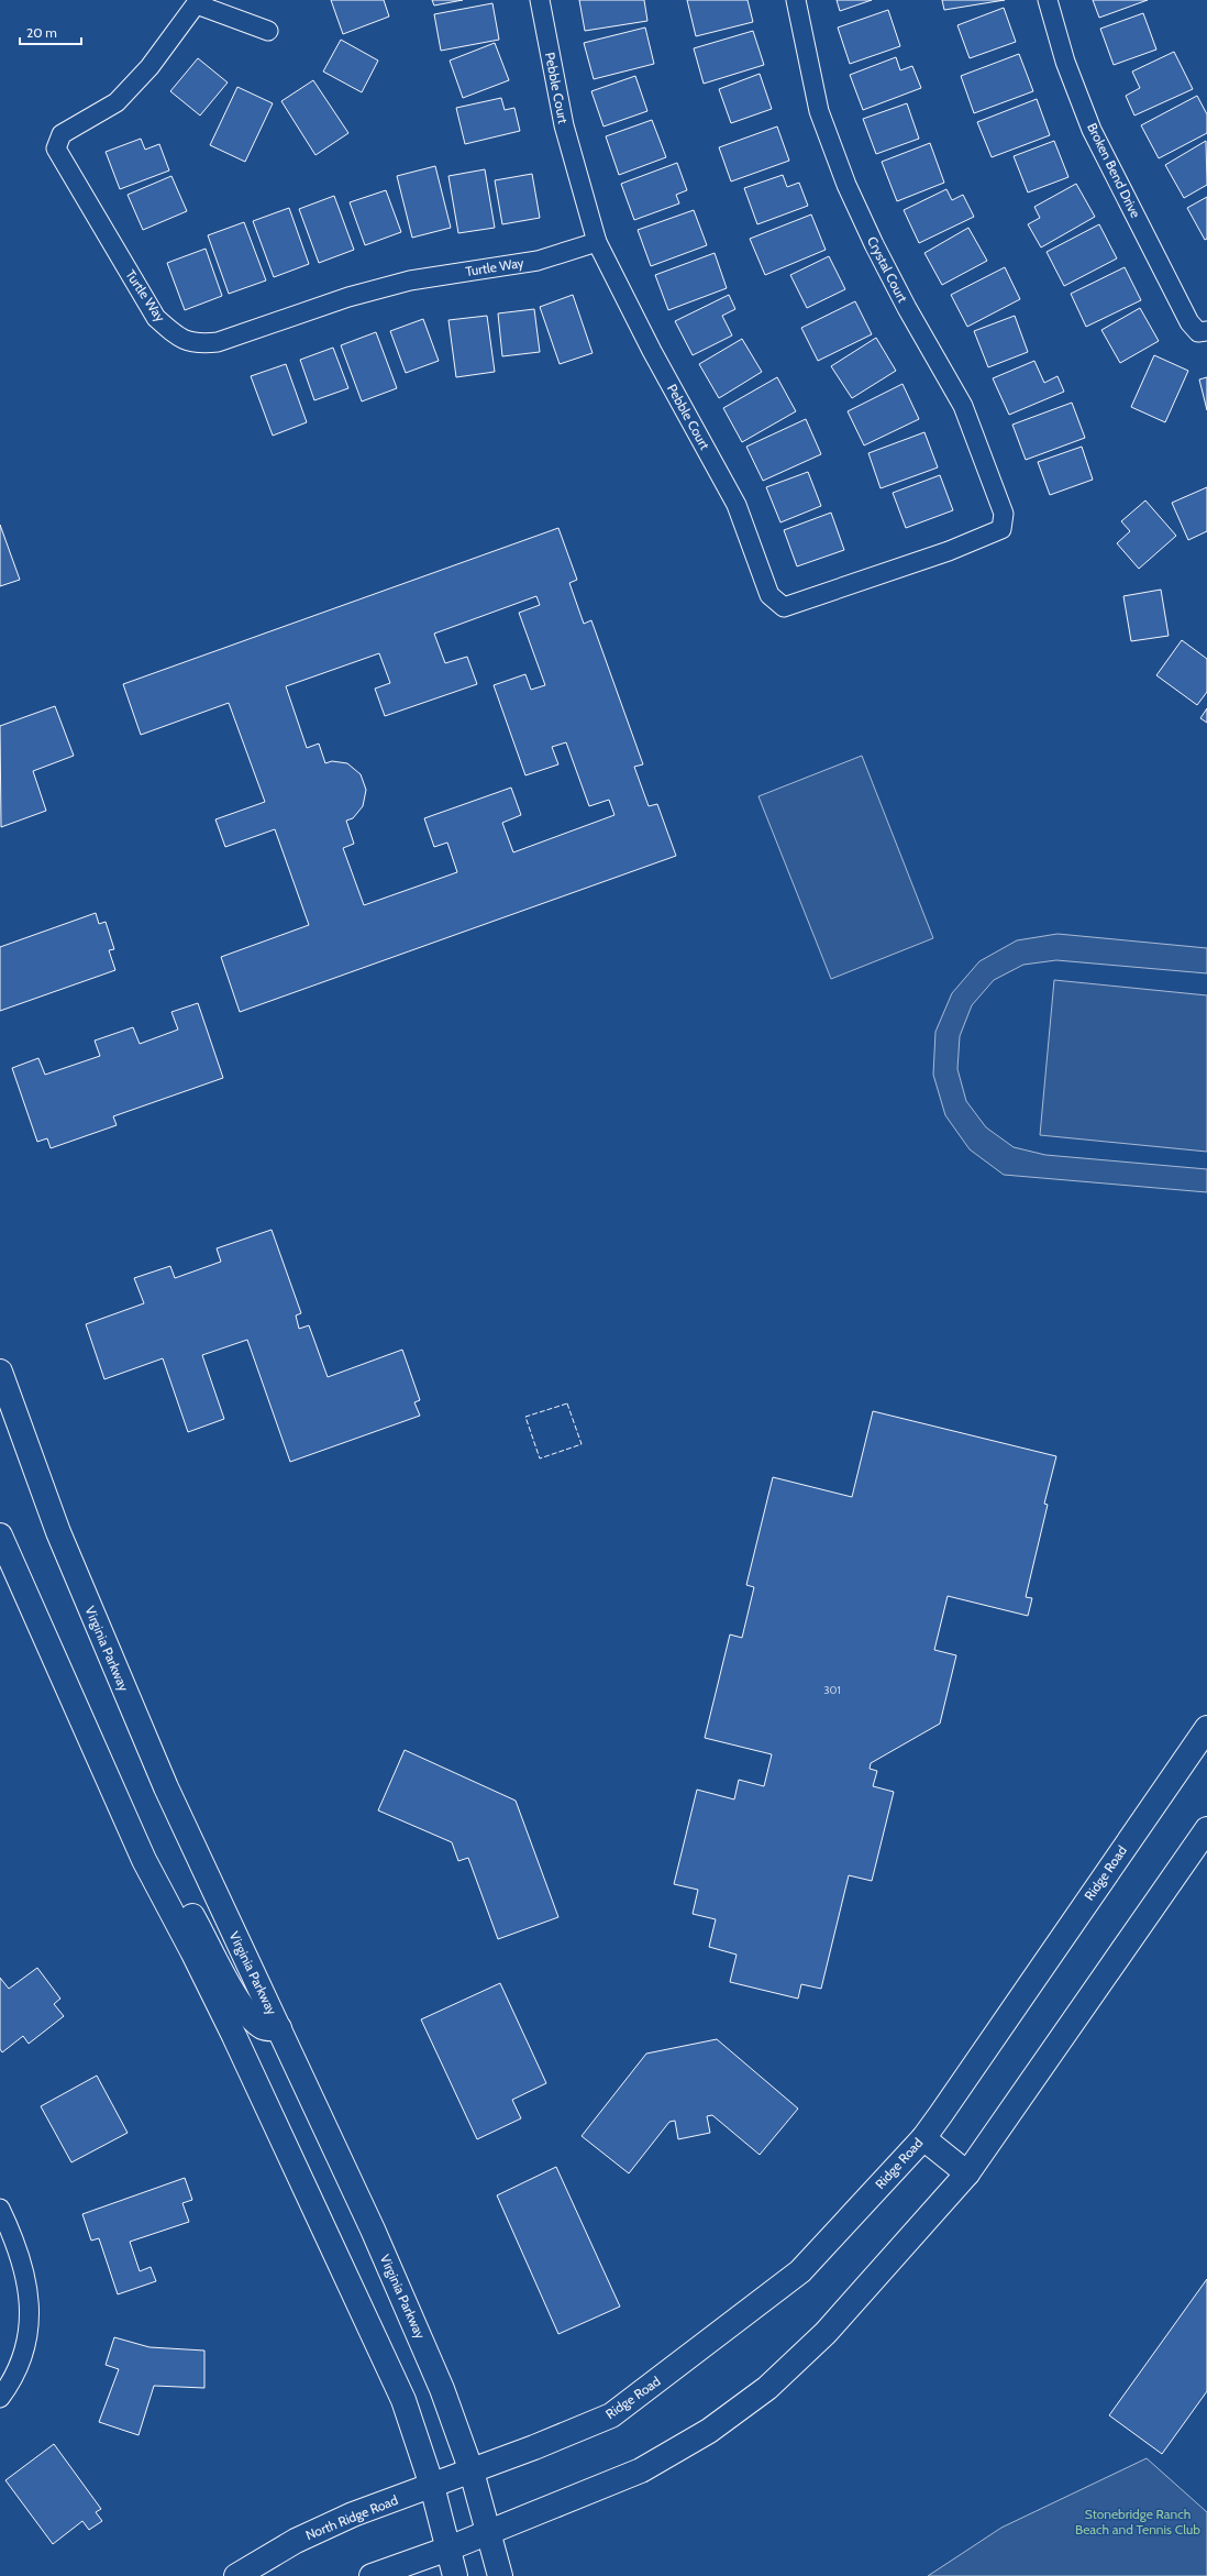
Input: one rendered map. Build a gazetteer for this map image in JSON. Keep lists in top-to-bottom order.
{
  "streets": {
    "main road": ["Virginia Parkway", "Ridge Road", "North Ridge Road"],
    "street": [
      "Pebble Court",
      "Broken Bend Drive",
      "Turtle Way",
      "Crystal Court"
    ]
  },
  "crossings": [
    ["Pebble Court", "Turtle Way"],
    ["Pebble Court", "Crystal Court"],
    ["Virginia Parkway", "Ridge Road"],
    ["Virginia Parkway", "North Ridge Road"],
    ["Ridge Road", "North Ridge Road"]
  ],
  "parks": ["Stonebridge Ranch Beach and Tennis Club"],
  "house_numbers": ["301"],
  "scale_bar": "20 m"
}
